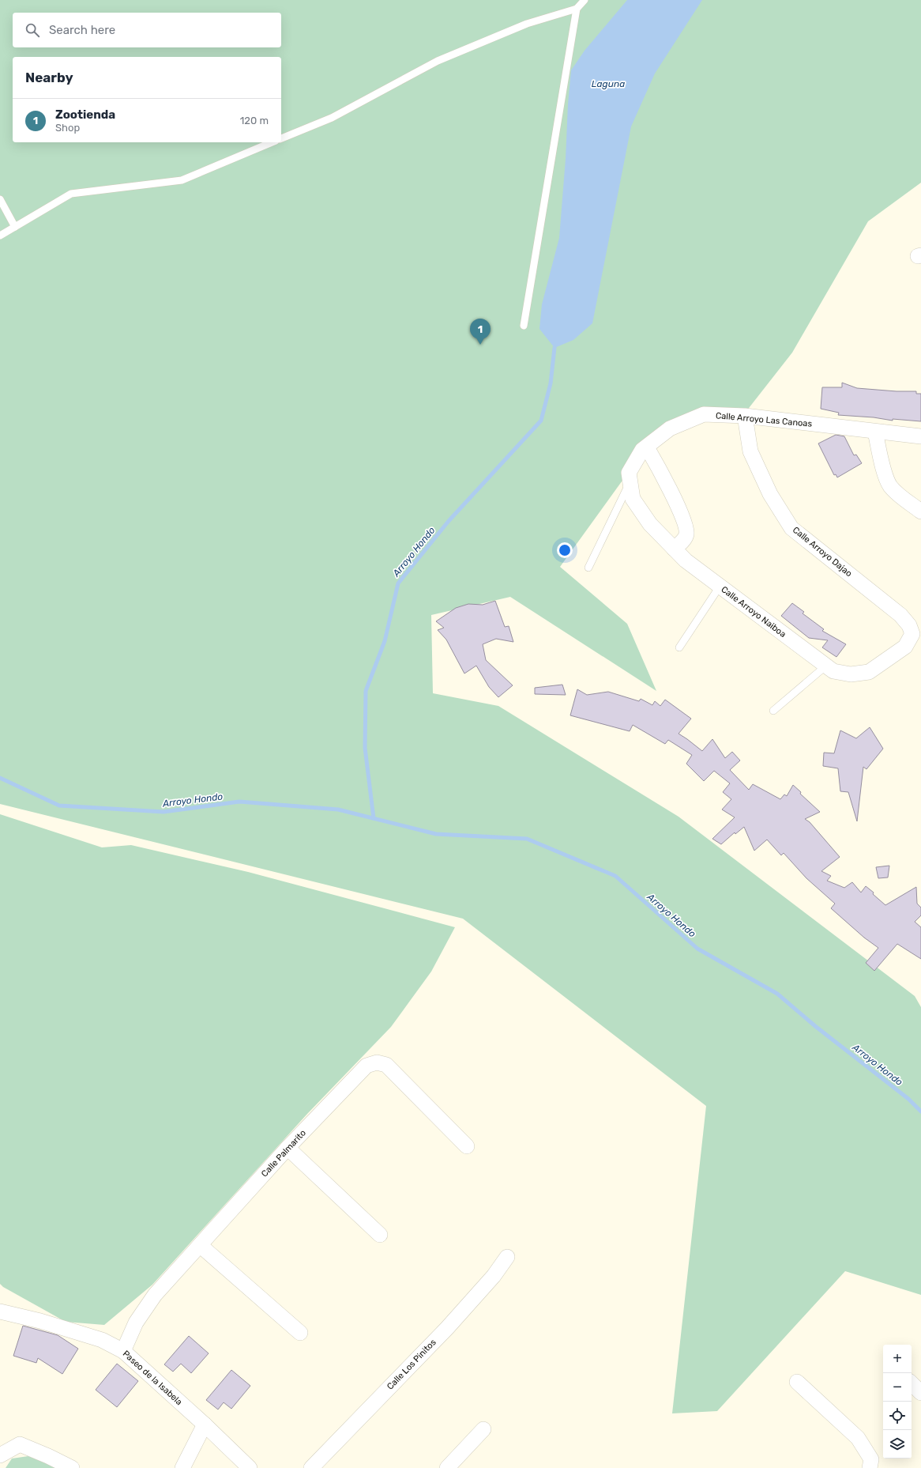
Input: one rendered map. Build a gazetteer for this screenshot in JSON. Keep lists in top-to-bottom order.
{
  "streets": {
    "street": [
      "Calle Arroyo Las Canoas",
      "Calle Arroyo Dajao",
      "Calle Arroyo Naiboa",
      "Calle Palmarito",
      "Calle Los Pinitos",
      "Paseo de la Isabela"
    ]
  },
  "crossings": [
    ["Calle Arroyo Las Canoas", "Calle Arroyo Dajao"],
    ["Calle Arroyo Las Canoas", "Calle Arroyo Naiboa"],
    ["Calle Arroyo Dajao", "Calle Arroyo Naiboa"],
    ["Calle Palmarito", "Paseo de la Isabela"]
  ],
  "water": ["Laguna", "Arroyo Hondo"],
  "page": {
    "search": "Search here",
    "heading": "Nearby",
    "list": [
      {
        "mark": "1",
        "name": "Zootienda",
        "note": "Shop",
        "value": "120 m"
      }
    ],
    "pins": "1",
    "map_buttons": ["+", "−"]
  }
}
